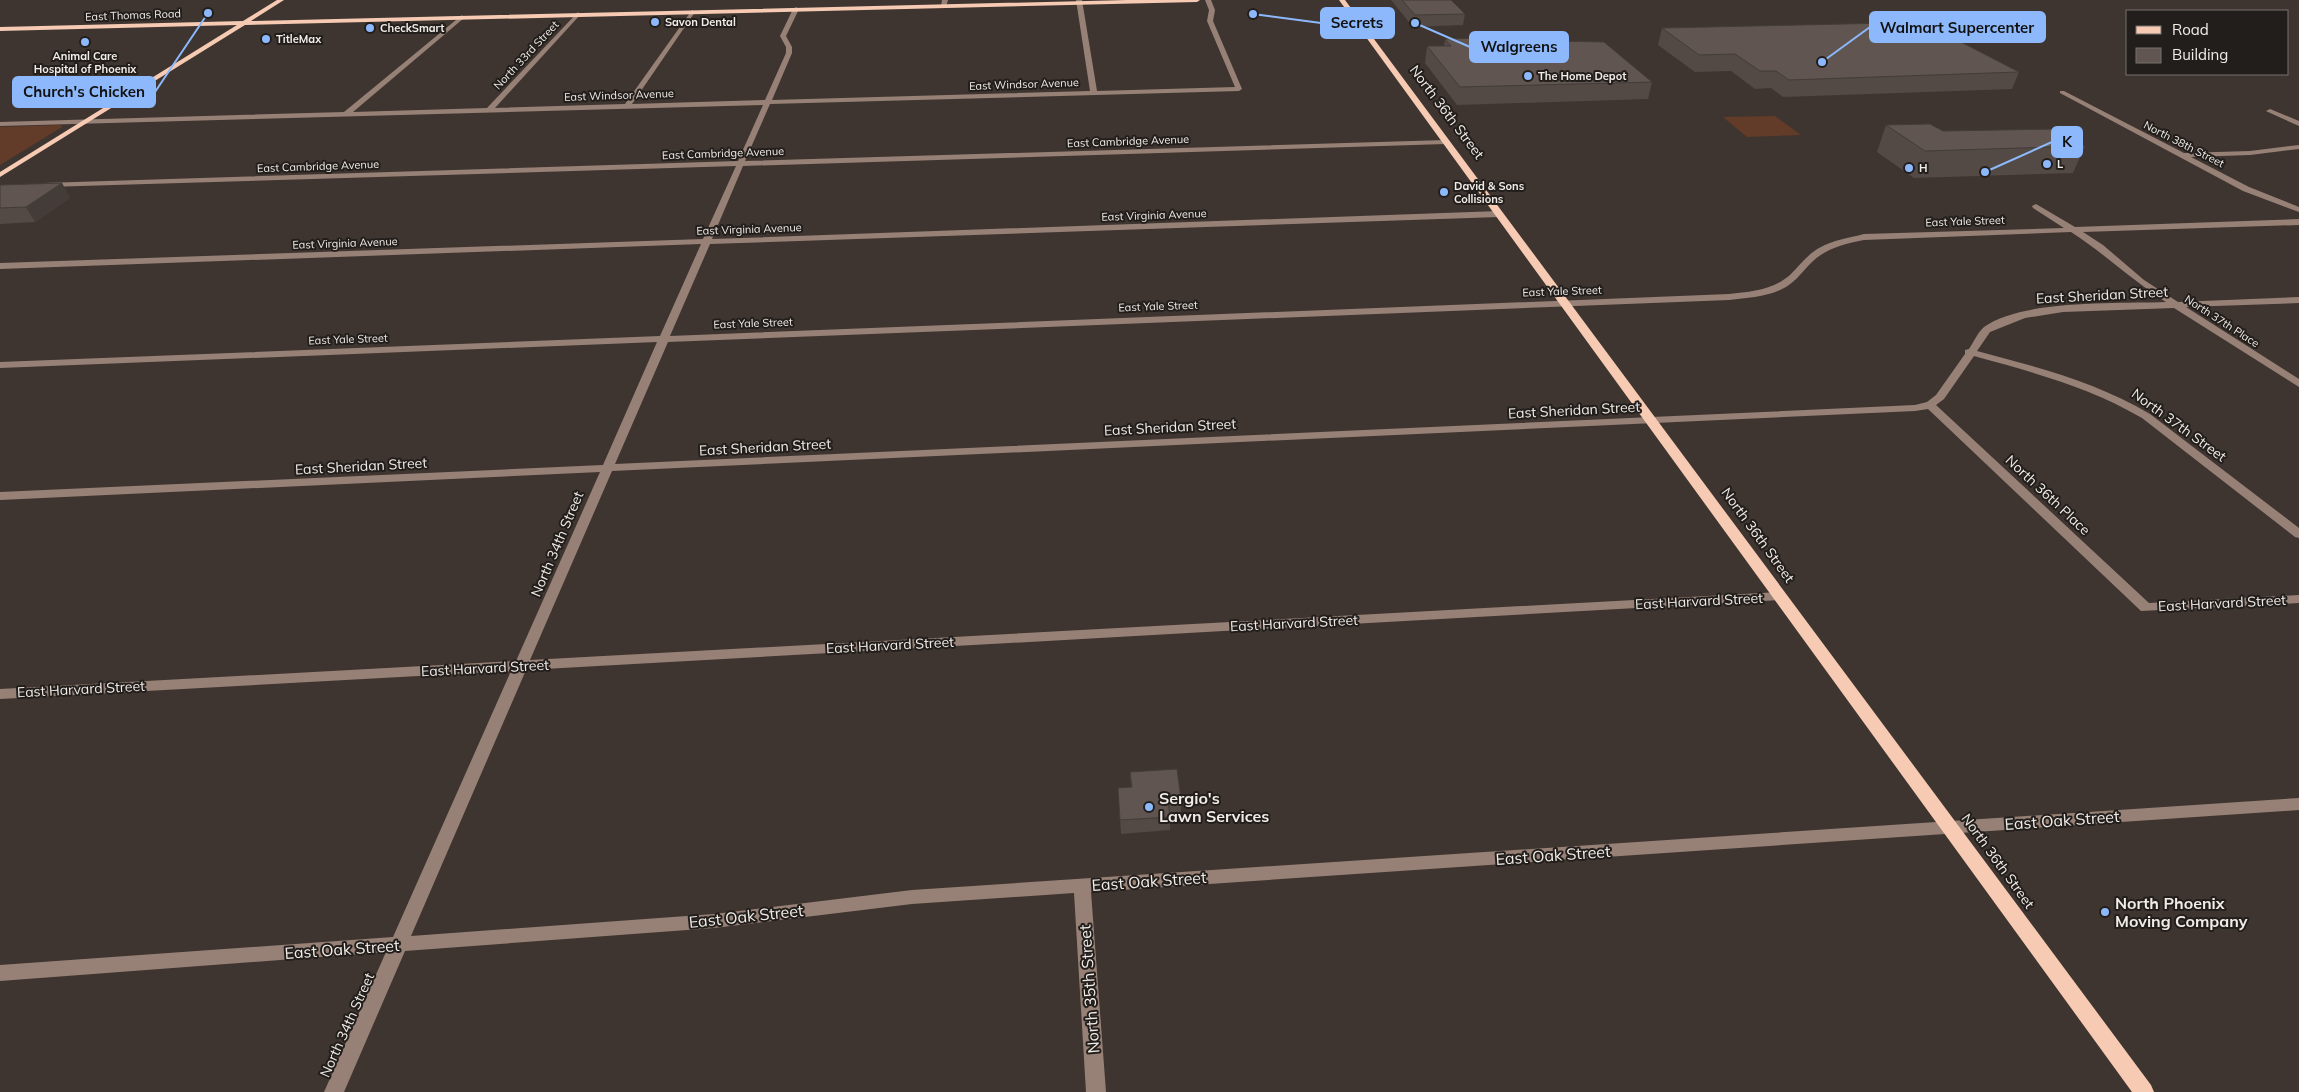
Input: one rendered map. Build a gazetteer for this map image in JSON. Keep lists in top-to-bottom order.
{
  "streets": {
    "main road": ["East Thomas Road", "North 36th Street"],
    "street": [
      "North 33rd Street",
      "East Windsor Avenue",
      "East Cambridge Avenue",
      "North 38th Street",
      "East Virginia Avenue",
      "East Yale Street",
      "East Sheridan Street",
      "North 37th Place",
      "North 37th Street",
      "North 36th Place",
      "North 34th Street",
      "East Harvard Street",
      "East Oak Street",
      "North 35th Street"
    ]
  },
  "crossings": [
    ["East Thomas Road", "North 33rd Street"],
    ["East Thomas Road", "North 34th Street"],
    ["North 33rd Street", "East Windsor Avenue"],
    ["East Windsor Avenue", "North 34th Street"],
    ["North 36th Street", "East Cambridge Avenue"],
    ["North 36th Street", "East Virginia Avenue"],
    ["North 36th Street", "East Yale Street"],
    ["North 36th Street", "East Sheridan Street"],
    ["North 36th Street", "East Harvard Street"],
    ["North 36th Street", "East Oak Street"],
    ["East Cambridge Avenue", "North 34th Street"],
    ["East Virginia Avenue", "North 34th Street"],
    ["East Yale Street", "North 37th Place"],
    ["East Yale Street", "North 34th Street"],
    ["East Sheridan Street", "North 37th Place"],
    ["East Sheridan Street", "North 37th Street"],
    ["East Sheridan Street", "North 36th Place"],
    ["East Sheridan Street", "North 34th Street"],
    ["North 36th Place", "East Harvard Street"],
    ["North 34th Street", "East Harvard Street"],
    ["North 34th Street", "East Oak Street"],
    ["East Oak Street", "North 35th Street"]
  ],
  "places": [
    "Church's Chicken",
    "Secrets",
    "Savon Dental",
    "Walgreens",
    "CheckSmart",
    "TitleMax",
    "Animal Care Hospital of Phoenix",
    "Walmart Supercenter",
    "The Home Depot",
    "L",
    "H",
    "K",
    "David & Sons Collisions",
    "Sergio's Lawn Services",
    "North Phoenix Moving Company"
  ],
  "legend": ["Road", "Building"]
}
